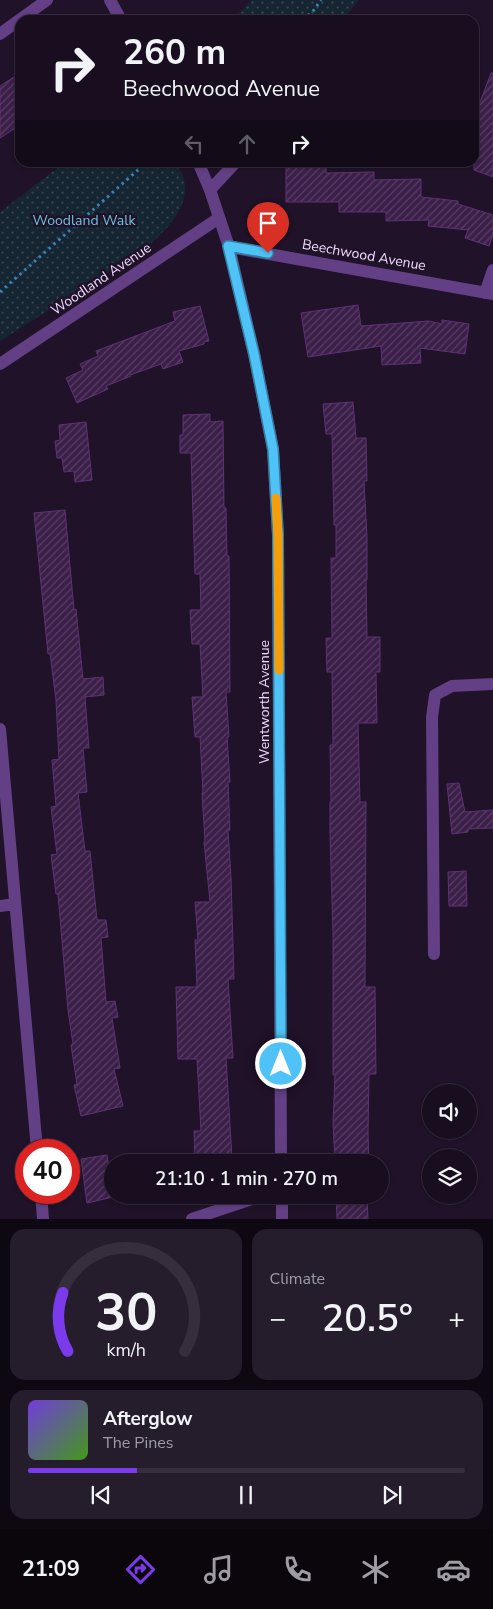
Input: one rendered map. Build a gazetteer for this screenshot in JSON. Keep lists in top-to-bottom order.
{
  "streets": {
    "street": ["Beechwood Avenue", "Woodland Avenue", "Wentworth Avenue"]
  },
  "crossings": [
    ["Beechwood Avenue", "Wentworth Avenue"]
  ],
  "parks": ["Woodland Walk"],
  "page": {
    "turn": ["260 m", "Beechwood Avenue"],
    "limit": "40",
    "trip": "21:10 · 1 min · 270 m",
    "tile": "Climate",
    "heat": ["−", "20.5°", "+"],
    "song": ["Afterglow", "The Pines"],
    "tabs": "21:09",
    "gauge": ["30", "km/h"]
  }
}
